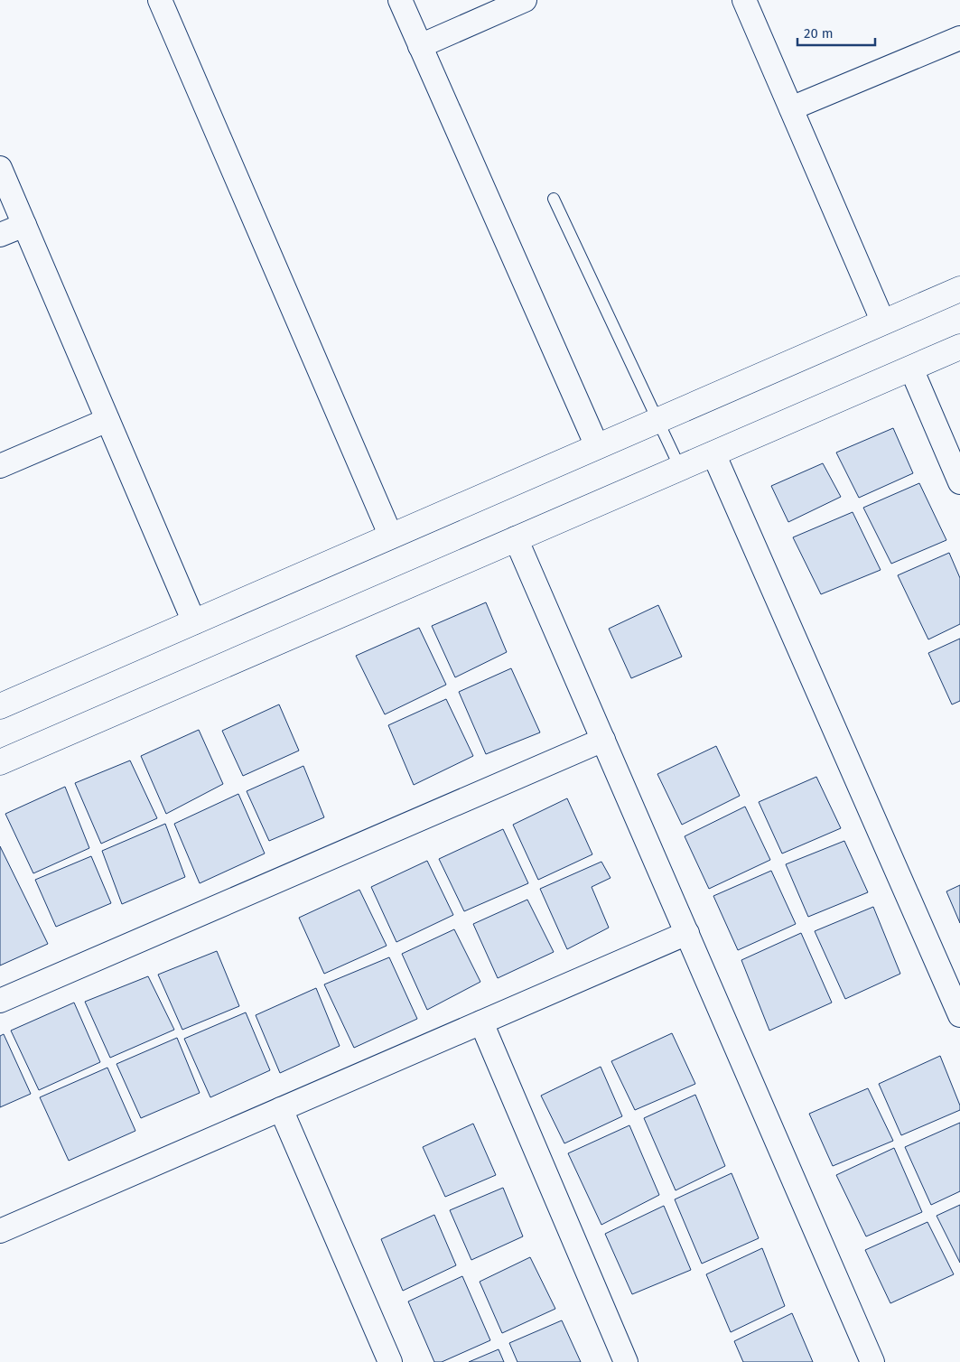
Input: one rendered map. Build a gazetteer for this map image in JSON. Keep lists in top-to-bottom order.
{
  "scale_bar": "20 m"
}
